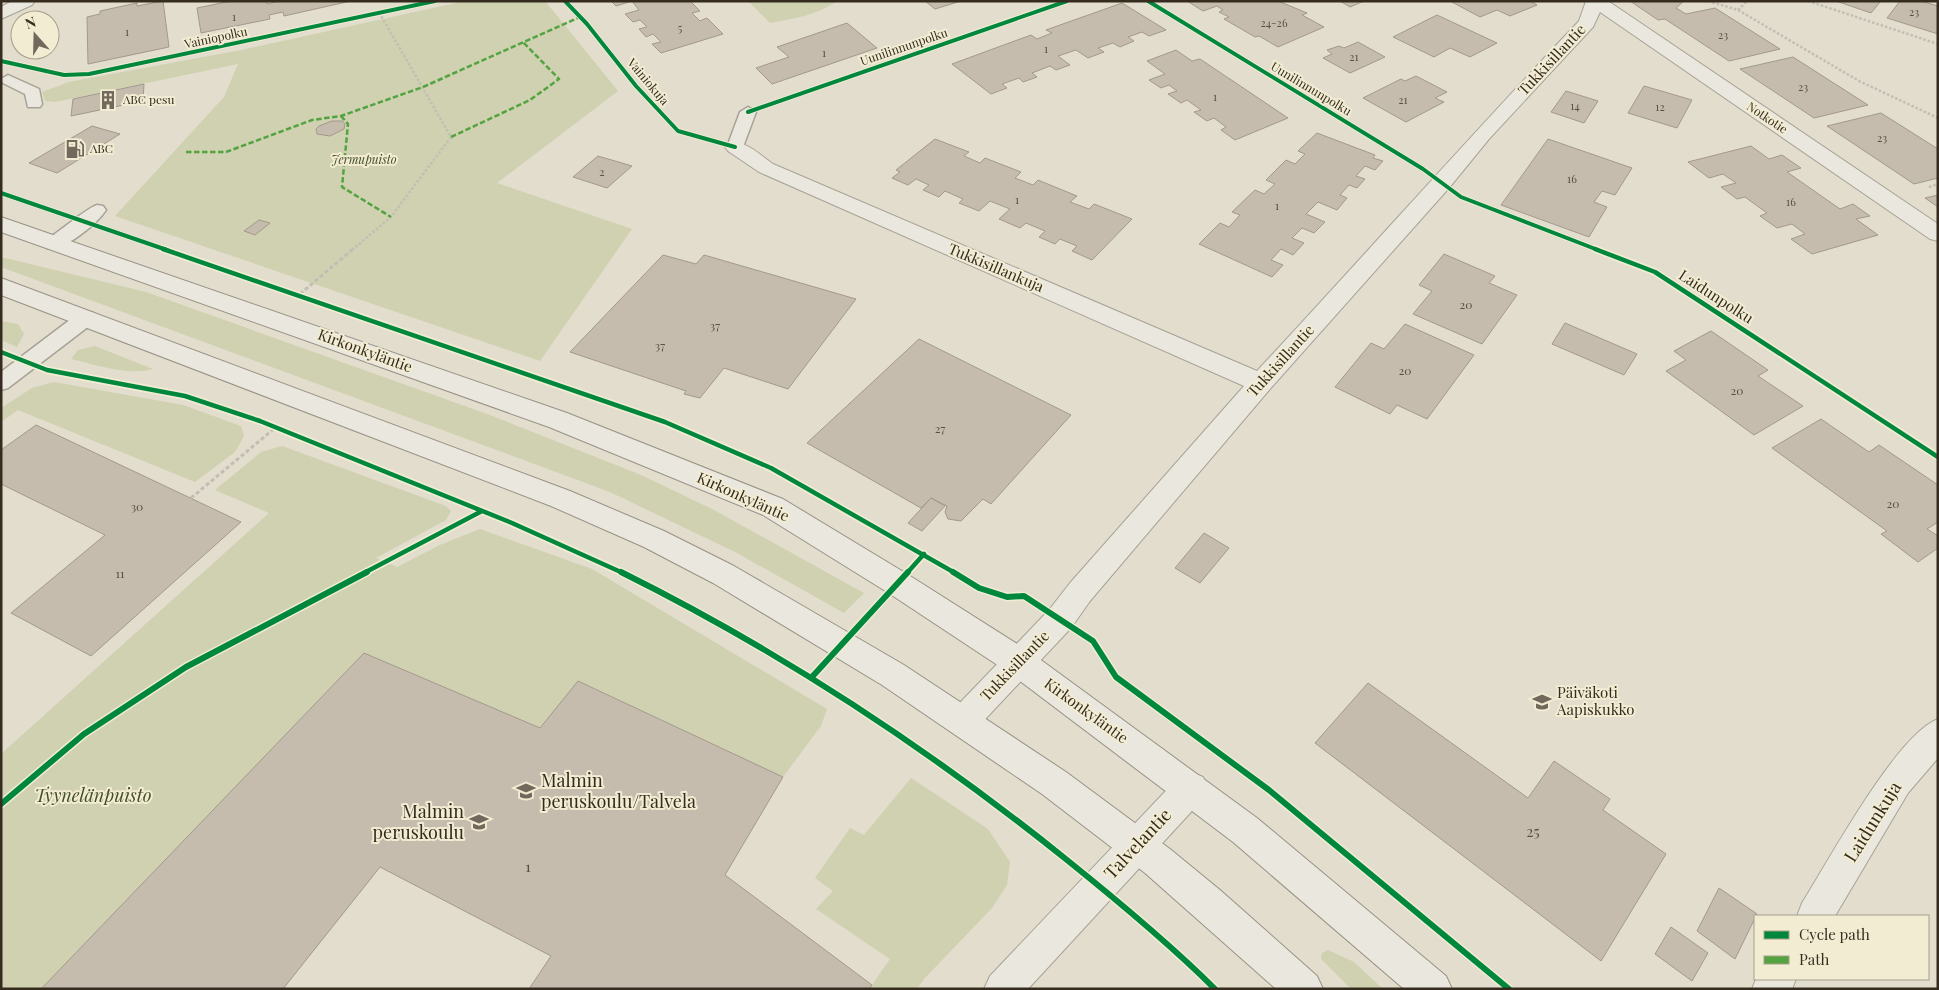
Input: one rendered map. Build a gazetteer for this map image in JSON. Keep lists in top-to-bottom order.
{
  "streets": {
    "street": [
      "Tukkisillantie",
      "Notkotie",
      "Tukkisillankuja",
      "Kirkonkyläntie",
      "Laidunkuja",
      "Talvelantie"
    ],
    "cycle path": ["Vainiopolku", "Uunilinnunpolku", "Vainiokuja"]
  },
  "crossings": [
    ["Tukkisillantie", "Notkotie"],
    ["Tukkisillantie", "Tukkisillankuja"],
    ["Tukkisillantie", "Kirkonkyläntie"],
    ["Kirkonkyläntie", "Talvelantie"]
  ],
  "parks": ["Jermupuisto", "Tyynelänpuisto"],
  "places": {
    "building": ["ABC pesu"],
    "fuel station": ["ABC"],
    "school or university": ["Päiväkoti Aapiskukko", "Malmin peruskoulu/Talvela", "Malmin peruskoulu"]
  },
  "house_numbers": [
    "23",
    "1",
    "24-26",
    "5",
    "1",
    "23",
    "1",
    "1",
    "21",
    "23",
    "1",
    "21",
    "14",
    "12",
    "23",
    "2",
    "16",
    "1",
    "16",
    "1",
    "20",
    "37",
    "37",
    "20",
    "20",
    "27",
    "20",
    "30",
    "11",
    "25",
    "1"
  ],
  "legend": ["Cycle path", "Path"],
  "north": "top"
}
